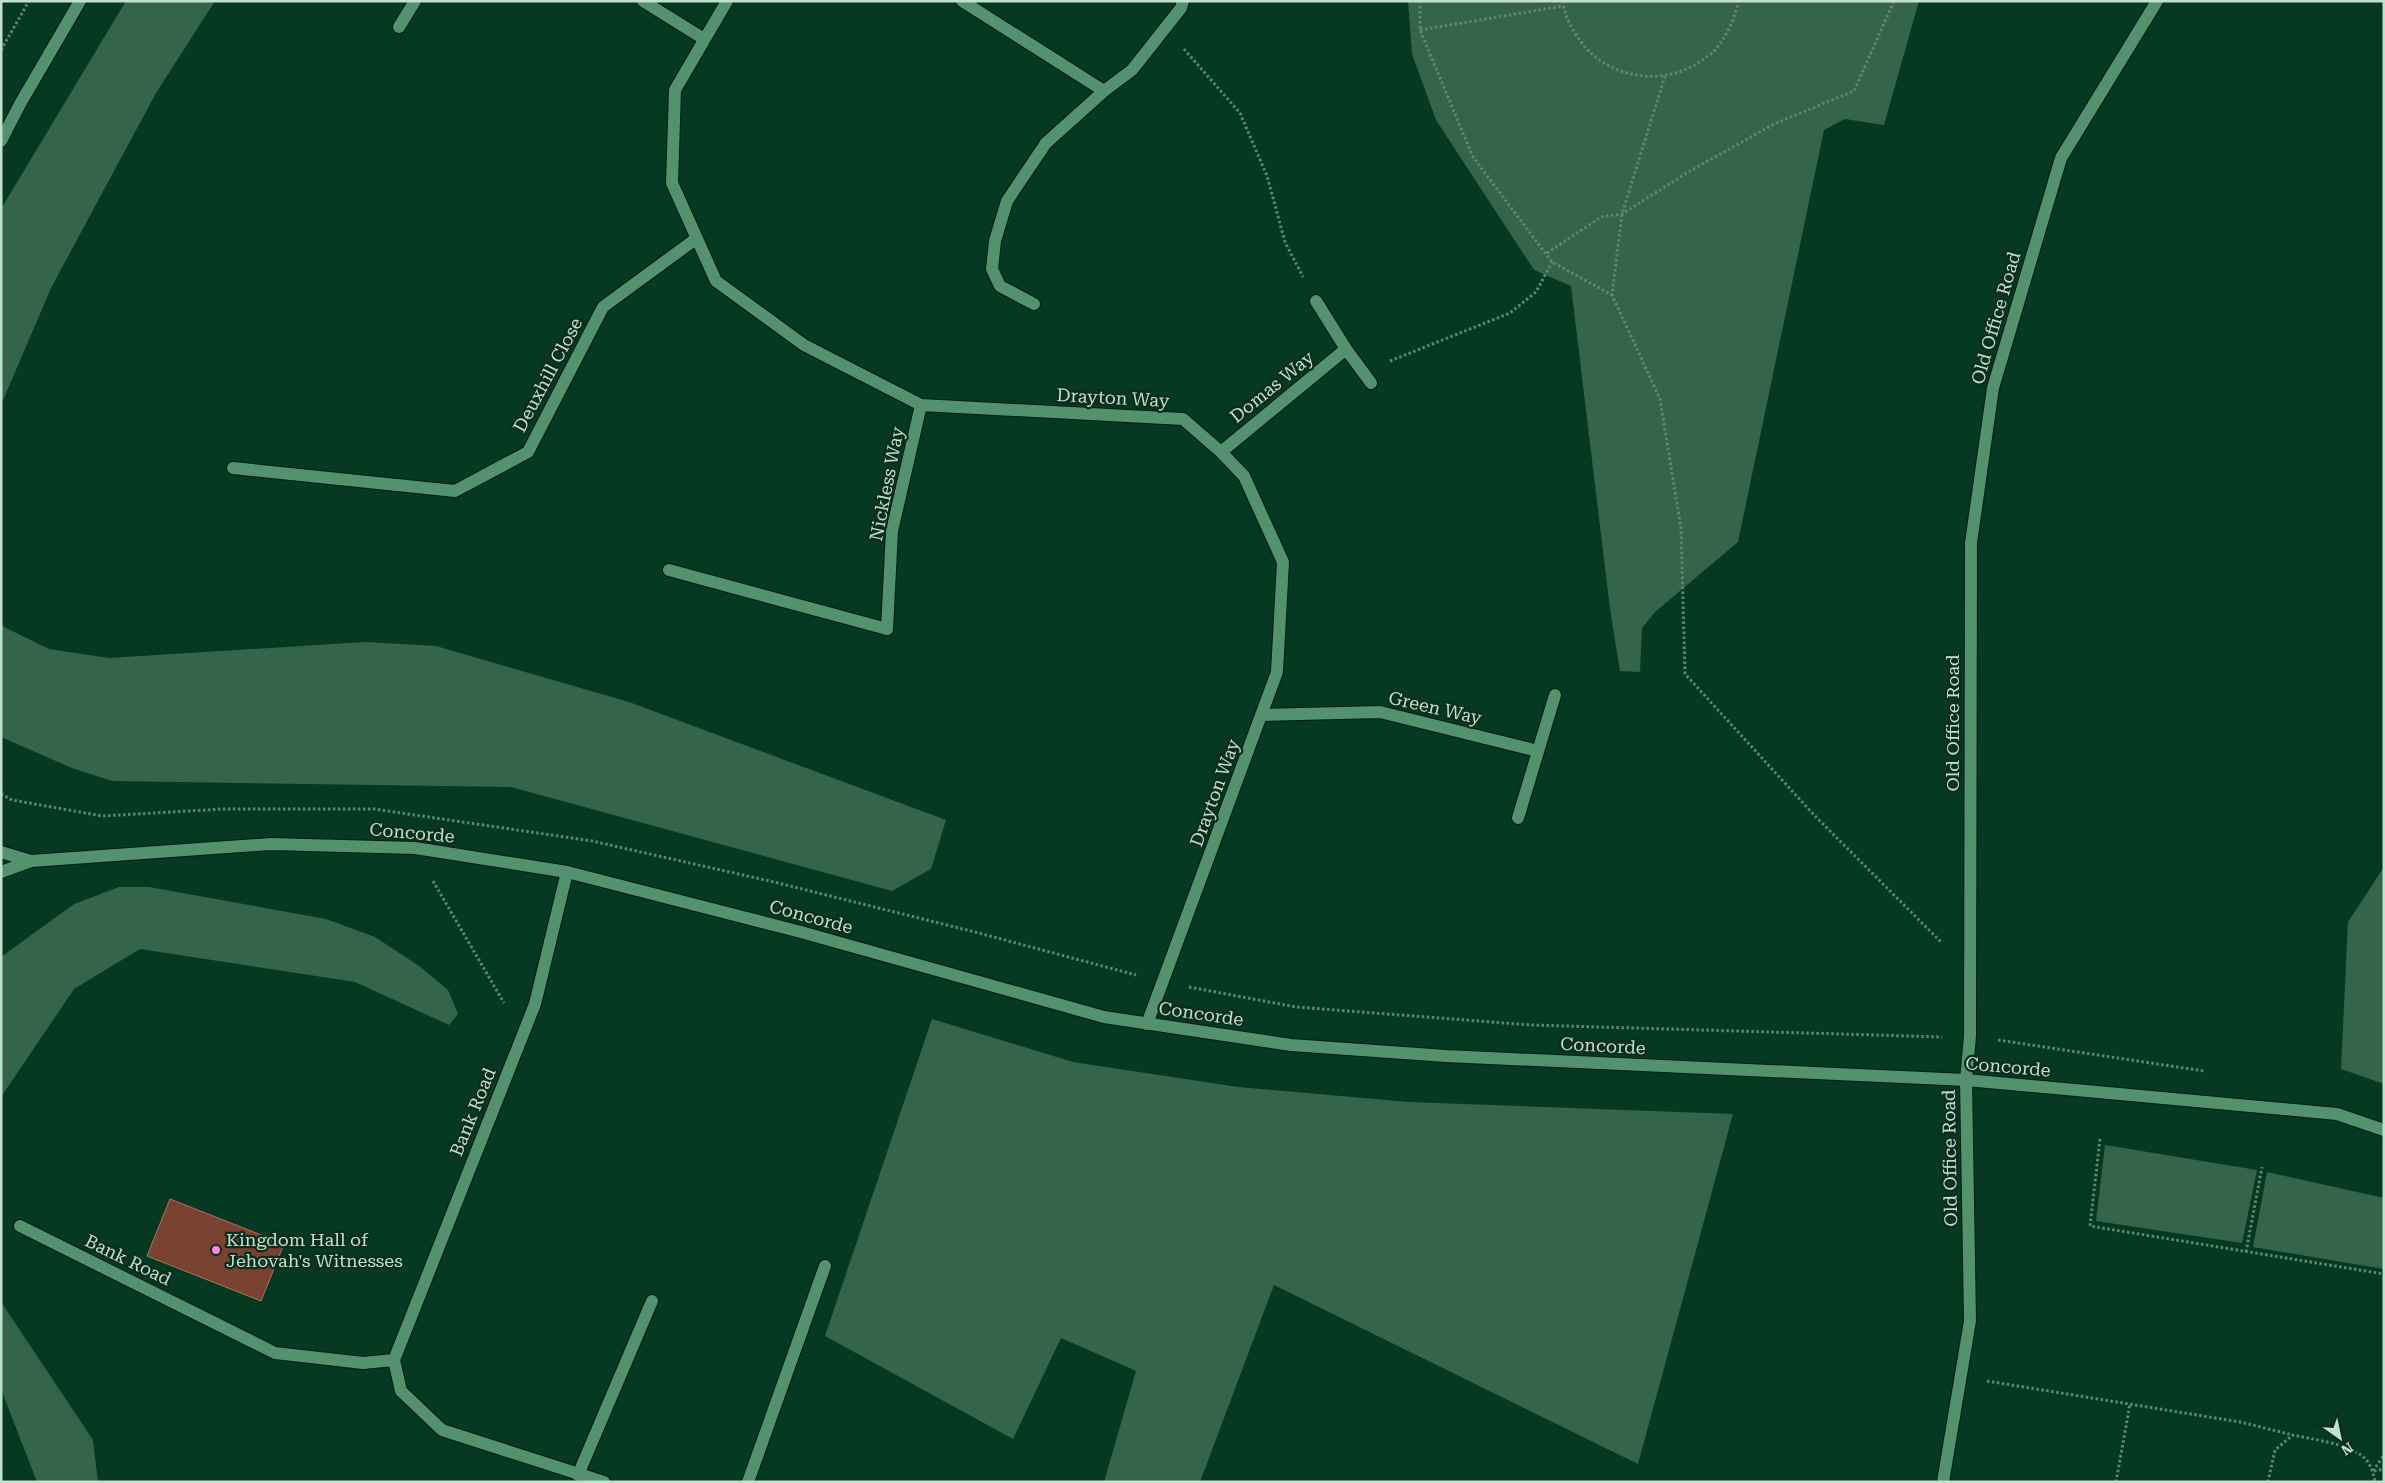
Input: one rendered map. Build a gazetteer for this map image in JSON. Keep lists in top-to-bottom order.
{
  "streets": {
    "street": [
      "Old Office Road",
      "Deuxhill Close",
      "Domas Way",
      "Drayton Way",
      "Nickless Way",
      "Green Way",
      "Concorde",
      "Bank Road"
    ]
  },
  "crossings": [
    ["Old Office Road", "Concorde"],
    ["Deuxhill Close", "Drayton Way"],
    ["Domas Way", "Drayton Way"],
    ["Drayton Way", "Nickless Way"],
    ["Drayton Way", "Green Way"],
    ["Drayton Way", "Concorde"],
    ["Concorde", "Bank Road"]
  ],
  "places": ["Kingdom Hall of Jehovah's Witnesses"],
  "north": "bottom right"
}
